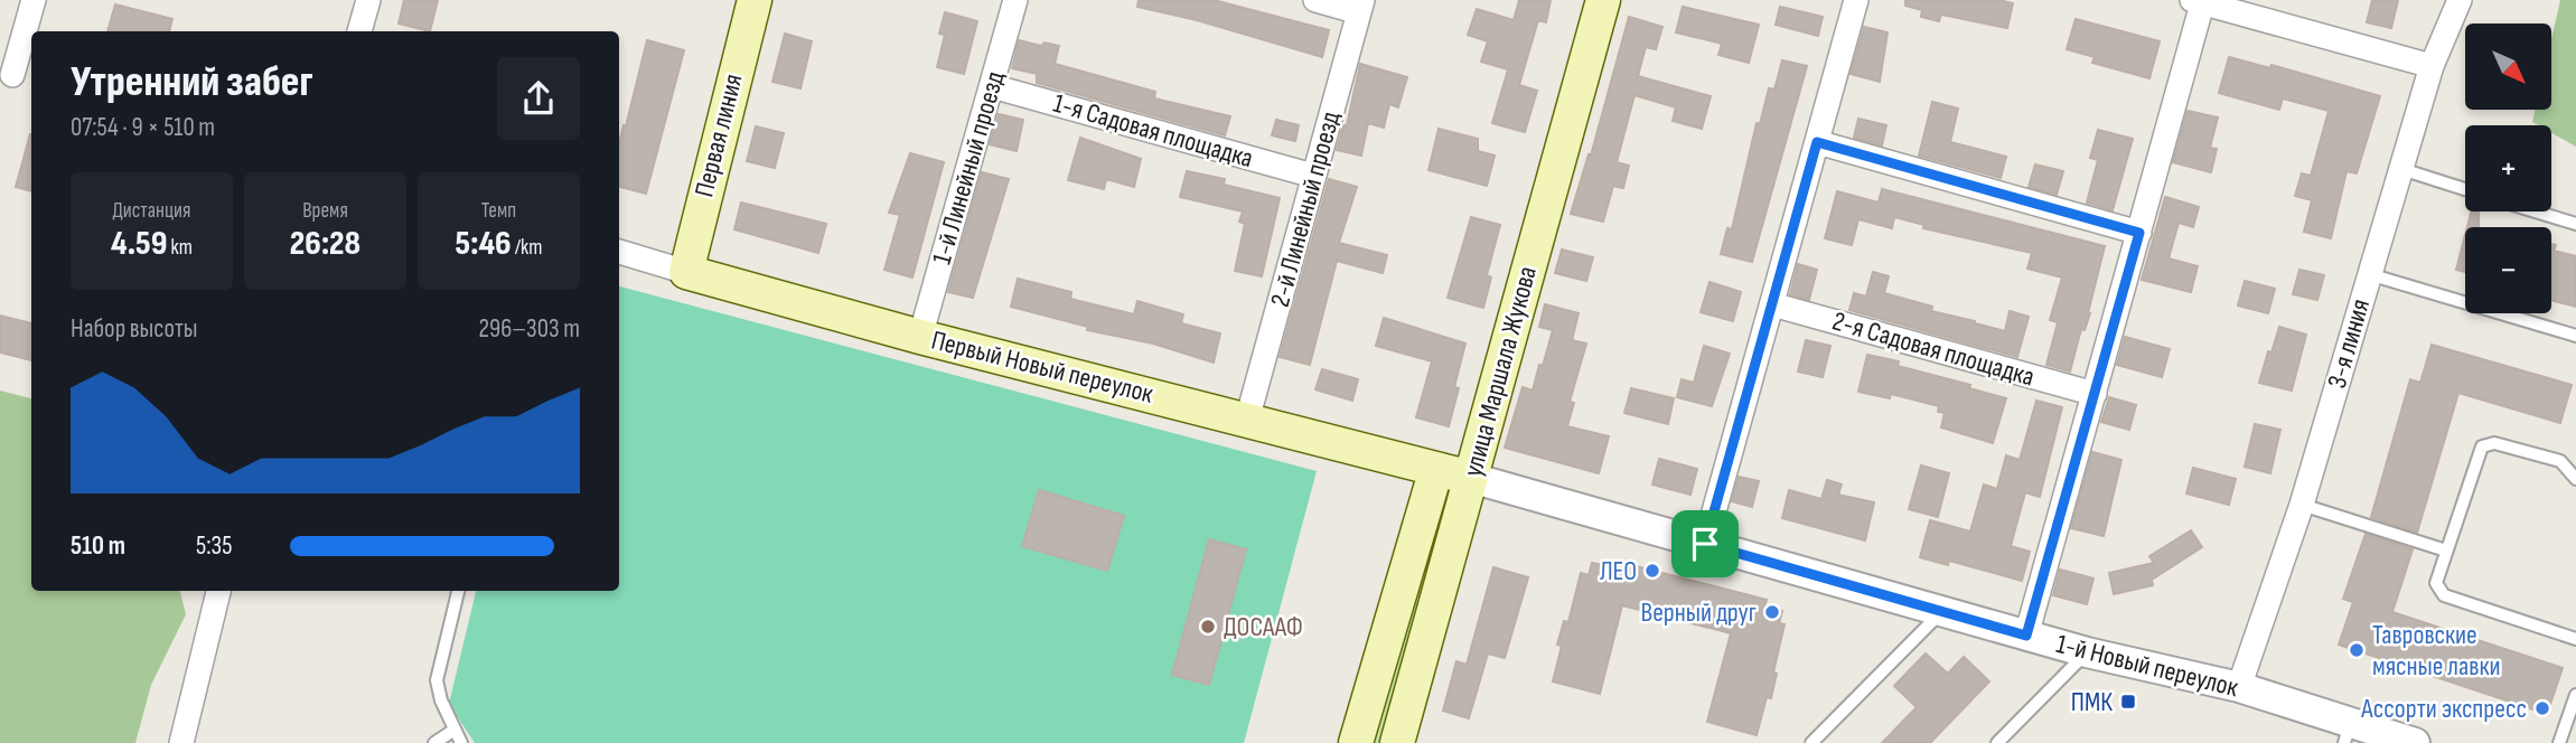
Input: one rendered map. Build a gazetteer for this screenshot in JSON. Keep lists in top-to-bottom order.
{
  "streets": {
    "main road": ["Первая линия", "Первый Новый переулок", "улица Маршала Жукова"],
    "street": [
      "1-я Садовая площадка",
      "1-й Линейный проезд",
      "2-й Линейный проезд",
      "3-я линия",
      "2-я Cадовая площадка",
      "1-й Новый переулок"
    ]
  },
  "crossings": [
    ["1-я Садовая площадка", "1-й Линейный проезд"],
    ["1-я Садовая площадка", "2-й Линейный проезд"],
    ["Первая линия", "Первый Новый переулок"],
    ["1-й Линейный проезд", "Первый Новый переулок"],
    ["2-й Линейный проезд", "Первый Новый переулок"],
    ["3-я линия", "1-й Новый переулок"],
    ["Первый Новый переулок", "улица Маршала Жукова"],
    ["Первый Новый переулок", "1-й Новый переулок"],
    ["улица Маршала Жукова", "1-й Новый переулок"]
  ],
  "places": {
    "other": [
      "ЛЕО",
      "Верный друг",
      "ДОСААФ",
      "Тавровские мясные лавки",
      "Ассорти экспресс"
    ],
    "transit": ["ПМК"]
  },
  "north": "bottom right",
  "page": {
    "map_buttons": ["+", "−"],
    "heading": ["Утренний забег", "07:54 · 9 × 510 m"],
    "stats": [
      ["Дистанция", "4.59 km"],
      ["Время", "26:28"],
      ["Темп", "5:46 /km"]
    ],
    "chart": ["Набор высоты", "296–303 m"],
    "list": [
      {
        "name": "510 m",
        "note": "5:35"
      }
    ]
  }
}
